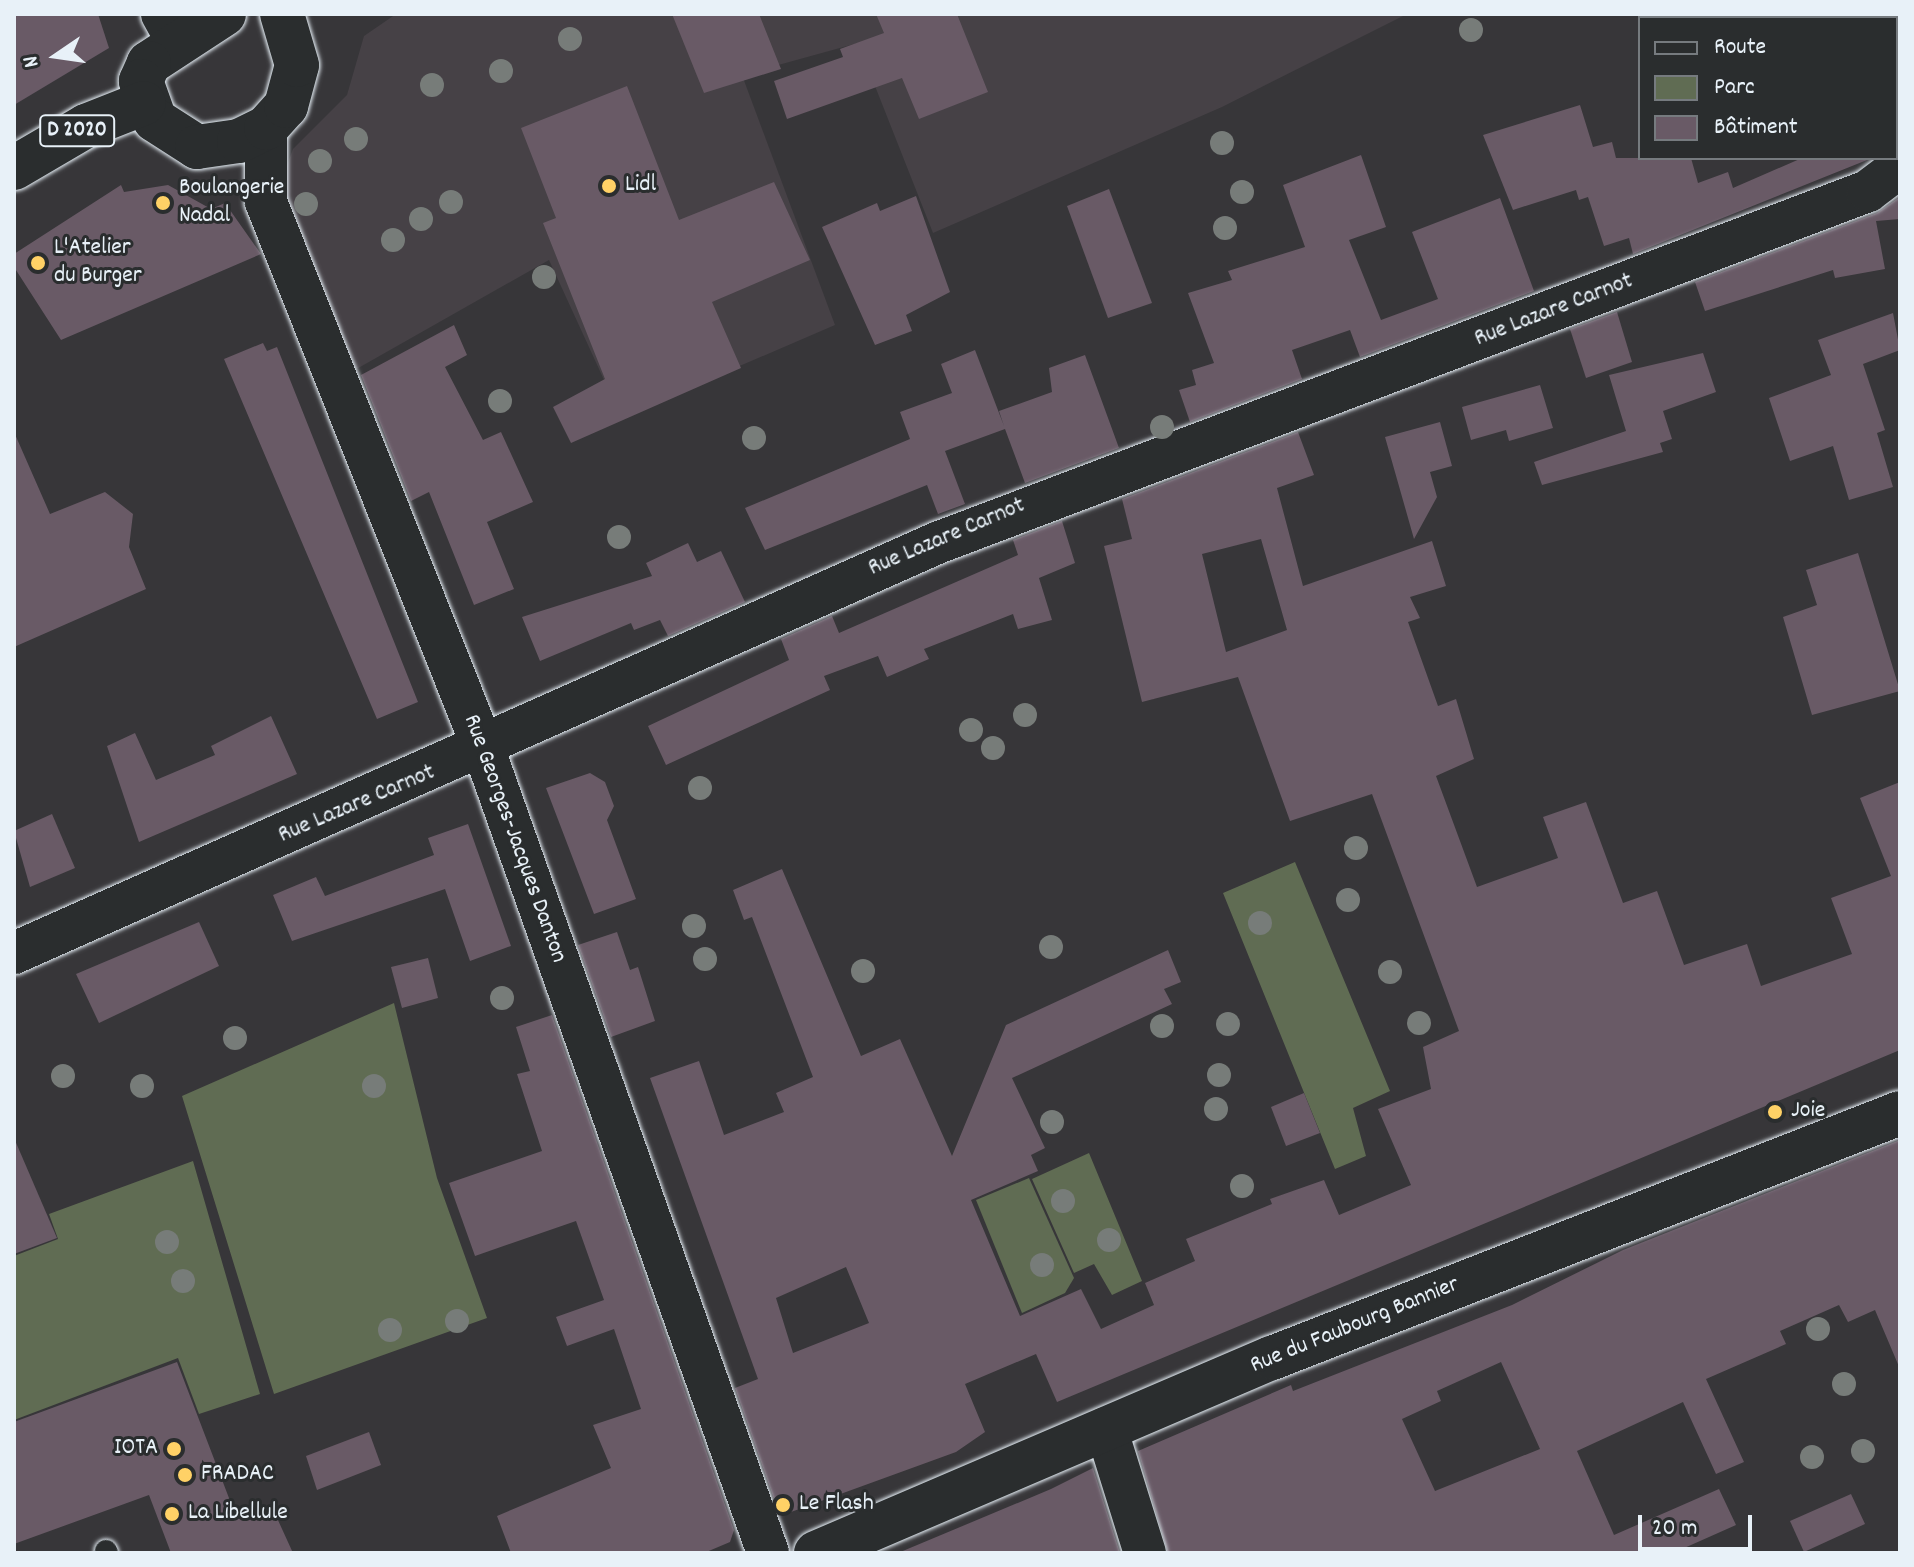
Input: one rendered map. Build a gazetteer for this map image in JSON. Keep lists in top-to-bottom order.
{
  "streets": {
    "main road": ["D 2020", "Rue du Faubourg Bannier"],
    "street": ["Rue Lazare Carnot", "Rue Georges-Jacques Danton"]
  },
  "crossings": [
    ["Rue Lazare Carnot", "Rue Georges-Jacques Danton"]
  ],
  "places": [
    "Lidl",
    "Boulangerie Nadal",
    "L'Atelier du Burger",
    "Joie",
    "IOTA",
    "FRADAC",
    "Le Flash",
    "La Libellule"
  ],
  "legend": ["Route", "Parc", "Bâtiment"],
  "scale_bar": "20 m",
  "north": "left"
}
